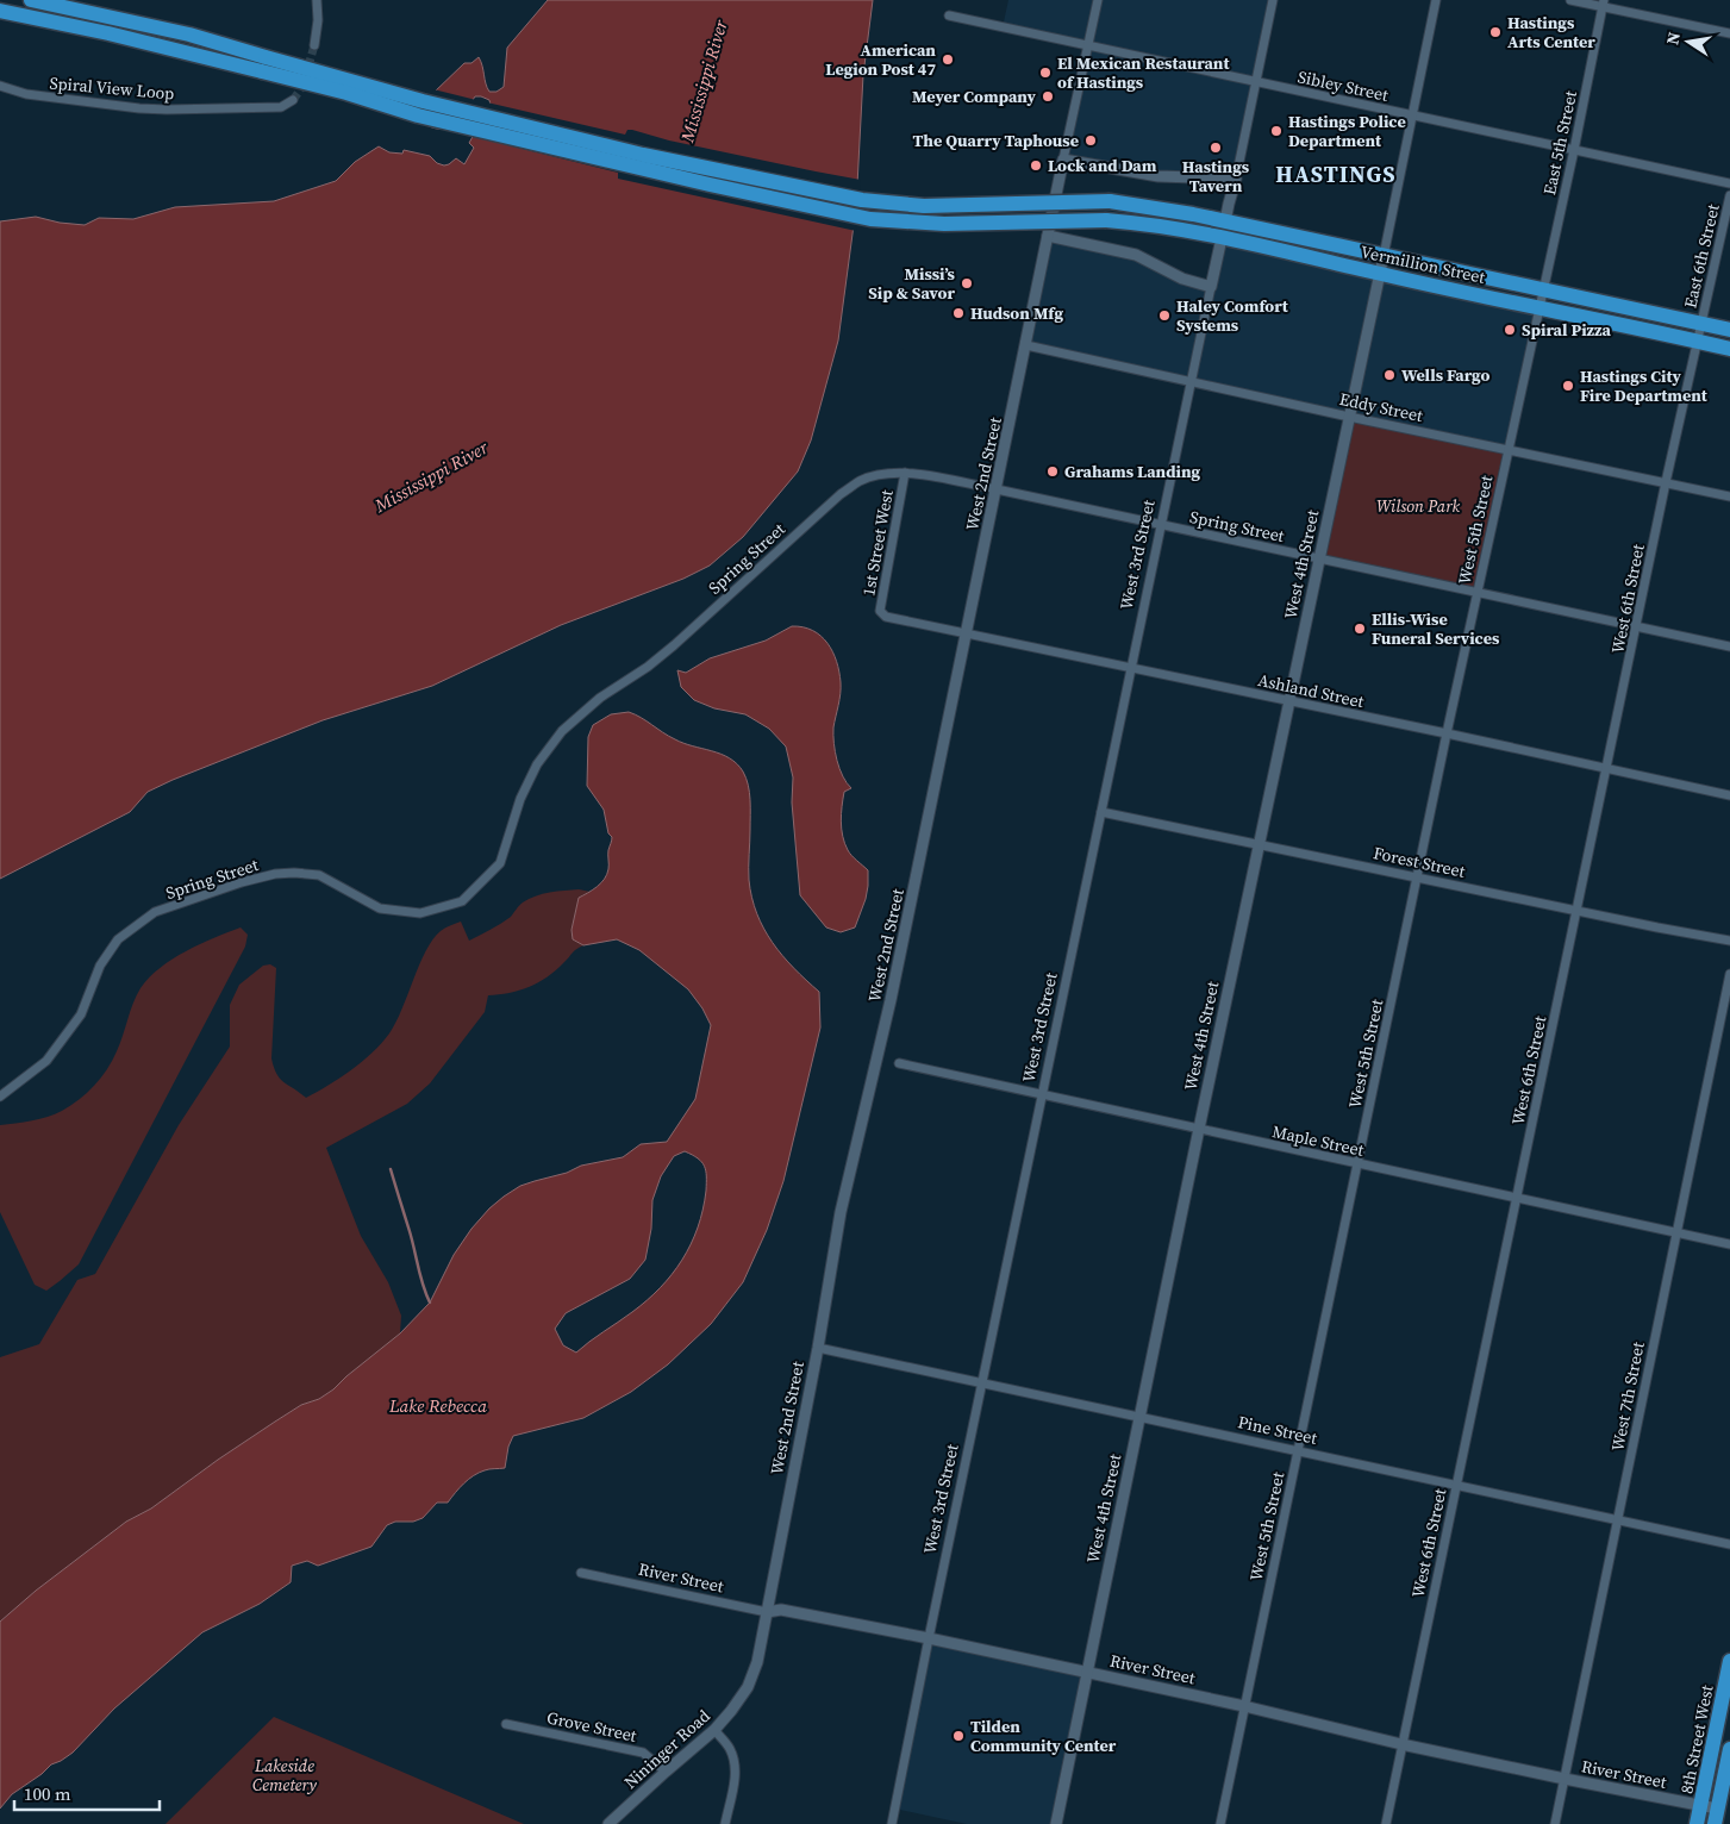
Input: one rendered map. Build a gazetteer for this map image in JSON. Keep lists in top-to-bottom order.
{
  "streets": {
    "highway": ["Vermillion Street", "8th Street West"],
    "street": [
      "Sibley Street",
      "Spiral View Loop",
      "East 5th Street",
      "East 6th Street",
      "Eddy Street",
      "West 2nd Street",
      "Spring Street",
      "West 5th Street",
      "1st Street West",
      "West 3rd Street",
      "West 4th Street",
      "West 6th Street",
      "Ashland Street",
      "Forest Street",
      "Maple Street",
      "West 7th Street",
      "Pine Street",
      "River Street",
      "Grove Street",
      "Nininger Road"
    ]
  },
  "crossings": [
    ["Sibley Street", "East 5th Street"],
    ["East 5th Street", "Vermillion Street"],
    ["East 5th Street", "West 5th Street"],
    ["East 6th Street", "Vermillion Street"],
    ["East 6th Street", "West 6th Street"],
    ["Vermillion Street", "West 5th Street"],
    ["Vermillion Street", "West 3rd Street"],
    ["Vermillion Street", "West 4th Street"],
    ["Vermillion Street", "West 6th Street"],
    ["Eddy Street", "West 2nd Street"],
    ["Eddy Street", "West 5th Street"],
    ["Eddy Street", "West 3rd Street"],
    ["Eddy Street", "West 4th Street"],
    ["Eddy Street", "West 6th Street"],
    ["West 2nd Street", "Spring Street"],
    ["West 2nd Street", "Ashland Street"],
    ["West 2nd Street", "Pine Street"],
    ["West 2nd Street", "River Street"],
    ["West 2nd Street", "Nininger Road"],
    ["Spring Street", "West 5th Street"],
    ["Spring Street", "1st Street West"],
    ["Spring Street", "West 3rd Street"],
    ["Spring Street", "West 4th Street"],
    ["Spring Street", "West 6th Street"],
    ["West 5th Street", "Ashland Street"],
    ["West 5th Street", "Forest Street"],
    ["West 5th Street", "Maple Street"],
    ["West 5th Street", "Pine Street"],
    ["West 5th Street", "River Street"],
    ["1st Street West", "Ashland Street"],
    ["West 3rd Street", "Ashland Street"],
    ["West 3rd Street", "Forest Street"],
    ["West 3rd Street", "Maple Street"],
    ["West 3rd Street", "Pine Street"],
    ["West 3rd Street", "River Street"],
    ["West 4th Street", "Ashland Street"],
    ["West 4th Street", "Forest Street"],
    ["West 4th Street", "Maple Street"],
    ["West 4th Street", "Pine Street"],
    ["West 4th Street", "River Street"],
    ["West 6th Street", "Ashland Street"],
    ["West 6th Street", "Forest Street"],
    ["West 6th Street", "Maple Street"],
    ["West 6th Street", "Pine Street"],
    ["West 6th Street", "River Street"],
    ["Maple Street", "West 7th Street"],
    ["West 7th Street", "Pine Street"],
    ["West 7th Street", "River Street"],
    ["River Street", "8th Street West"],
    ["Grove Street", "Nininger Road"]
  ],
  "districts": ["HASTINGS"],
  "water": ["Mississippi River", "Lake Rebecca"],
  "parks": ["Wilson Park", "Lakeside Cemetery"],
  "places": [
    "Hastings Arts Center",
    "American Legion Post 47",
    "El Mexican Restaurant of Hastings",
    "Meyer Company",
    "Hastings Police Department",
    "The Quarry Taphouse",
    "Hastings Tavern",
    "Lock and Dam",
    "Missi’s Sip & Savor",
    "Hudson Mfg",
    "Haley Comfort Systems",
    "Spiral Pizza",
    "Wells Fargo",
    "Hastings City Fire Department",
    "Grahams Landing",
    "Ellis-Wise Funeral Services",
    "Tilden Community Center"
  ],
  "scale_bar": "100 m",
  "north": "left"
}
